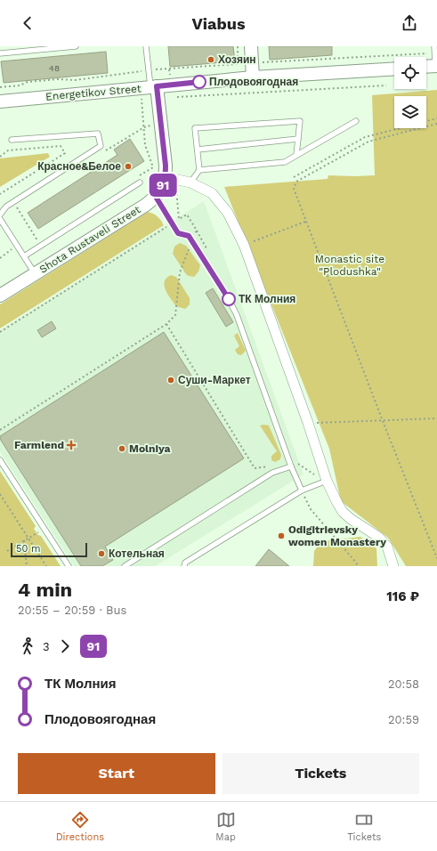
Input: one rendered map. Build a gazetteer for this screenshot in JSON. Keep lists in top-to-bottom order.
{
  "streets": {
    "street": ["Energetikov Street", "Shota Rustaveli Street"]
  },
  "crossings": [
    ["Energetikov Street", "Shota Rustaveli Street"]
  ],
  "parks": ["Monastic site \"Plodushka\""],
  "places": {
    "other": [
      "Хозяин",
      "Плодовоягодная",
      "Красное&Белое",
      "ТК Молния",
      "Суши-Маркет",
      "Molniya",
      "Odigitrievsky women Monastery",
      "Котельная"
    ],
    "health": ["Farmlend"]
  },
  "lines": ["bus line 91"],
  "house_numbers": ["48"],
  "scale_bar": "50 m",
  "page": {
    "header": "Viabus",
    "on_map": "91",
    "scale": "50 m",
    "heading": ["4 min", "20:55 – 20:59 · Bus", "116 ₽"],
    "legs": ["3", "91"],
    "list": [
      {
        "name": "ТК Молния",
        "value": "20:58"
      },
      {
        "name": "Плодовоягодная",
        "value": "20:59"
      }
    ],
    "buttons": ["Start", "Tickets"],
    "tabs": ["Directions", "Map", "Tickets"]
  }
}
